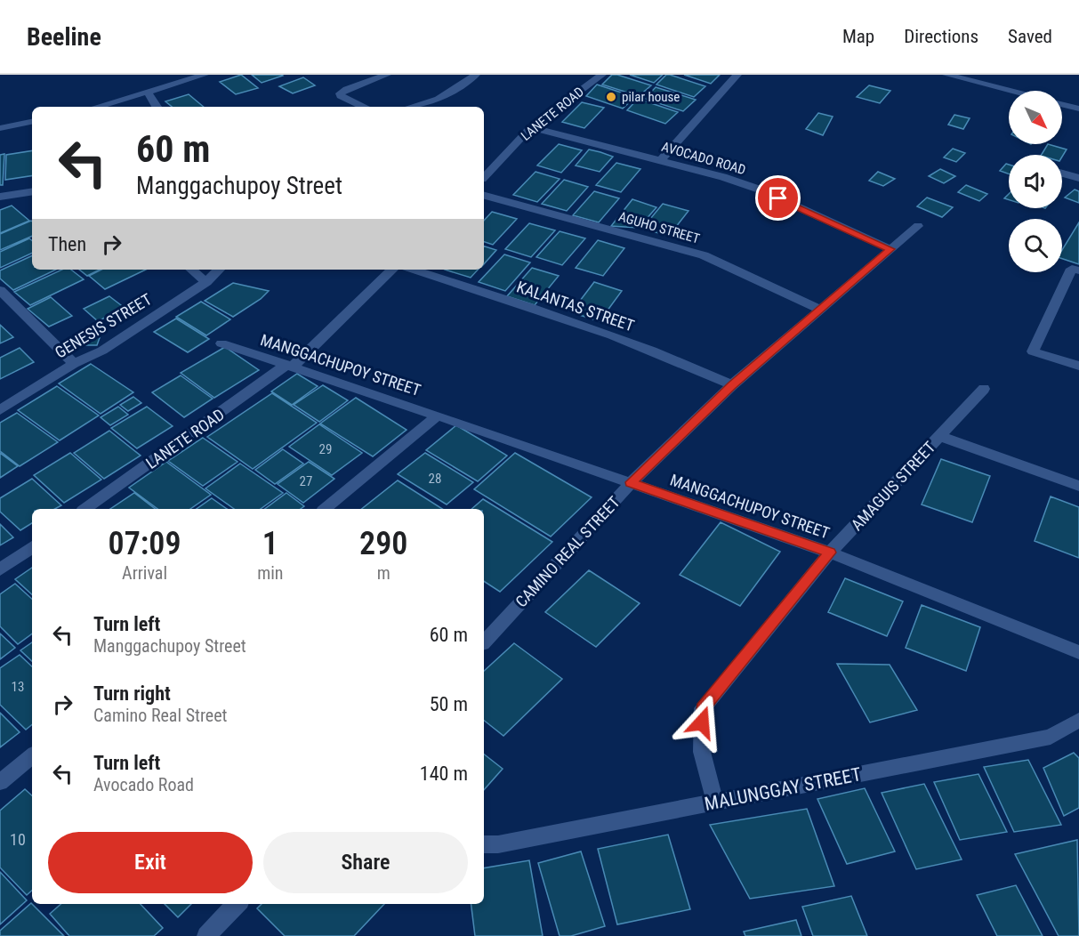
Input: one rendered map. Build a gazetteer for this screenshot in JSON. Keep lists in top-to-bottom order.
{
  "streets": {
    "street": [
      "LANETE ROAD",
      "AVOCADO ROAD",
      "AGUHO STREET",
      "KALANTAS STREET",
      "GENESIS STREET",
      "MANGGACHUPOY STREET",
      "AMAGUIS STREET",
      "CAMINO REAL STREET",
      "MALUNGGAY STREET"
    ]
  },
  "crossings": [
    ["LANETE ROAD", "AVOCADO ROAD"],
    ["LANETE ROAD", "MANGGACHUPOY STREET"],
    ["AVOCADO ROAD", "CAMINO REAL STREET"],
    ["AGUHO STREET", "CAMINO REAL STREET"],
    ["KALANTAS STREET", "CAMINO REAL STREET"],
    ["MANGGACHUPOY STREET", "AMAGUIS STREET"],
    ["MANGGACHUPOY STREET", "CAMINO REAL STREET"],
    ["AMAGUIS STREET", "MALUNGGAY STREET"]
  ],
  "places": ["pilar house"],
  "house_numbers": [
    "29",
    "28",
    "27",
    "13",
    "10"
  ],
  "north": "bottom right",
  "page": {
    "header": "Beeline",
    "nav": ["Map", "Directions", "Saved"],
    "turn": ["60 m", "Manggachupoy Street"],
    "then": "Then",
    "eta": [
      "07:09",
      "Arrival",
      "1",
      "min",
      "290",
      "m"
    ],
    "list": [
      {
        "name": "Turn left",
        "note": "Manggachupoy Street",
        "value": "60 m"
      },
      {
        "name": "Turn right",
        "note": "Camino Real Street",
        "value": "50 m"
      },
      {
        "name": "Turn left",
        "note": "Avocado Road",
        "value": "140 m"
      }
    ],
    "buttons": ["Exit", "Share"]
  }
}
